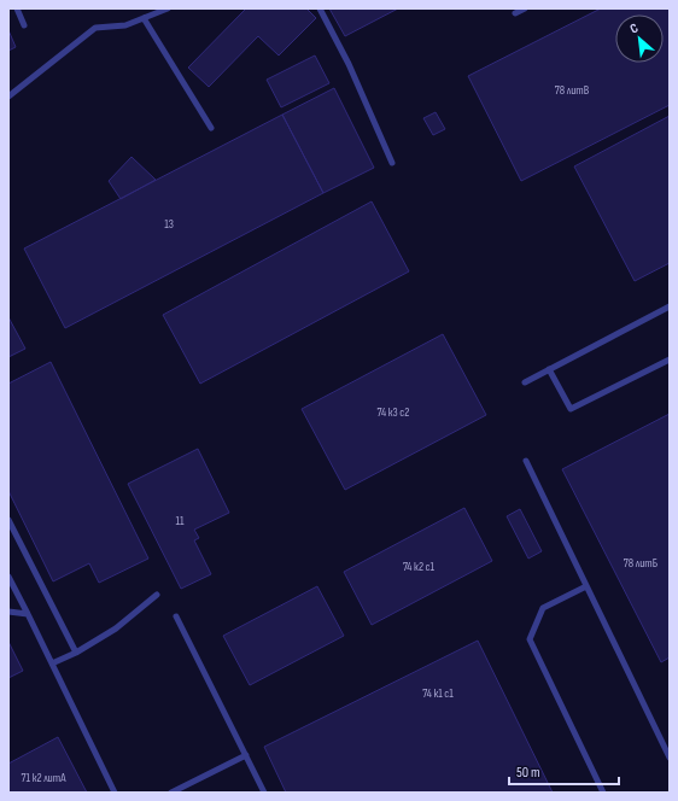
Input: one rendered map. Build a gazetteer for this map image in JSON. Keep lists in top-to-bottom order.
{
  "house_numbers": [
    "78 литВ",
    "13",
    "74 к3 с2",
    "11",
    "78 литБ",
    "74 к2 с1",
    "74 к1 с1",
    "71 к2 литА"
  ],
  "scale_bar": "50 m",
  "north": "top left"
}
